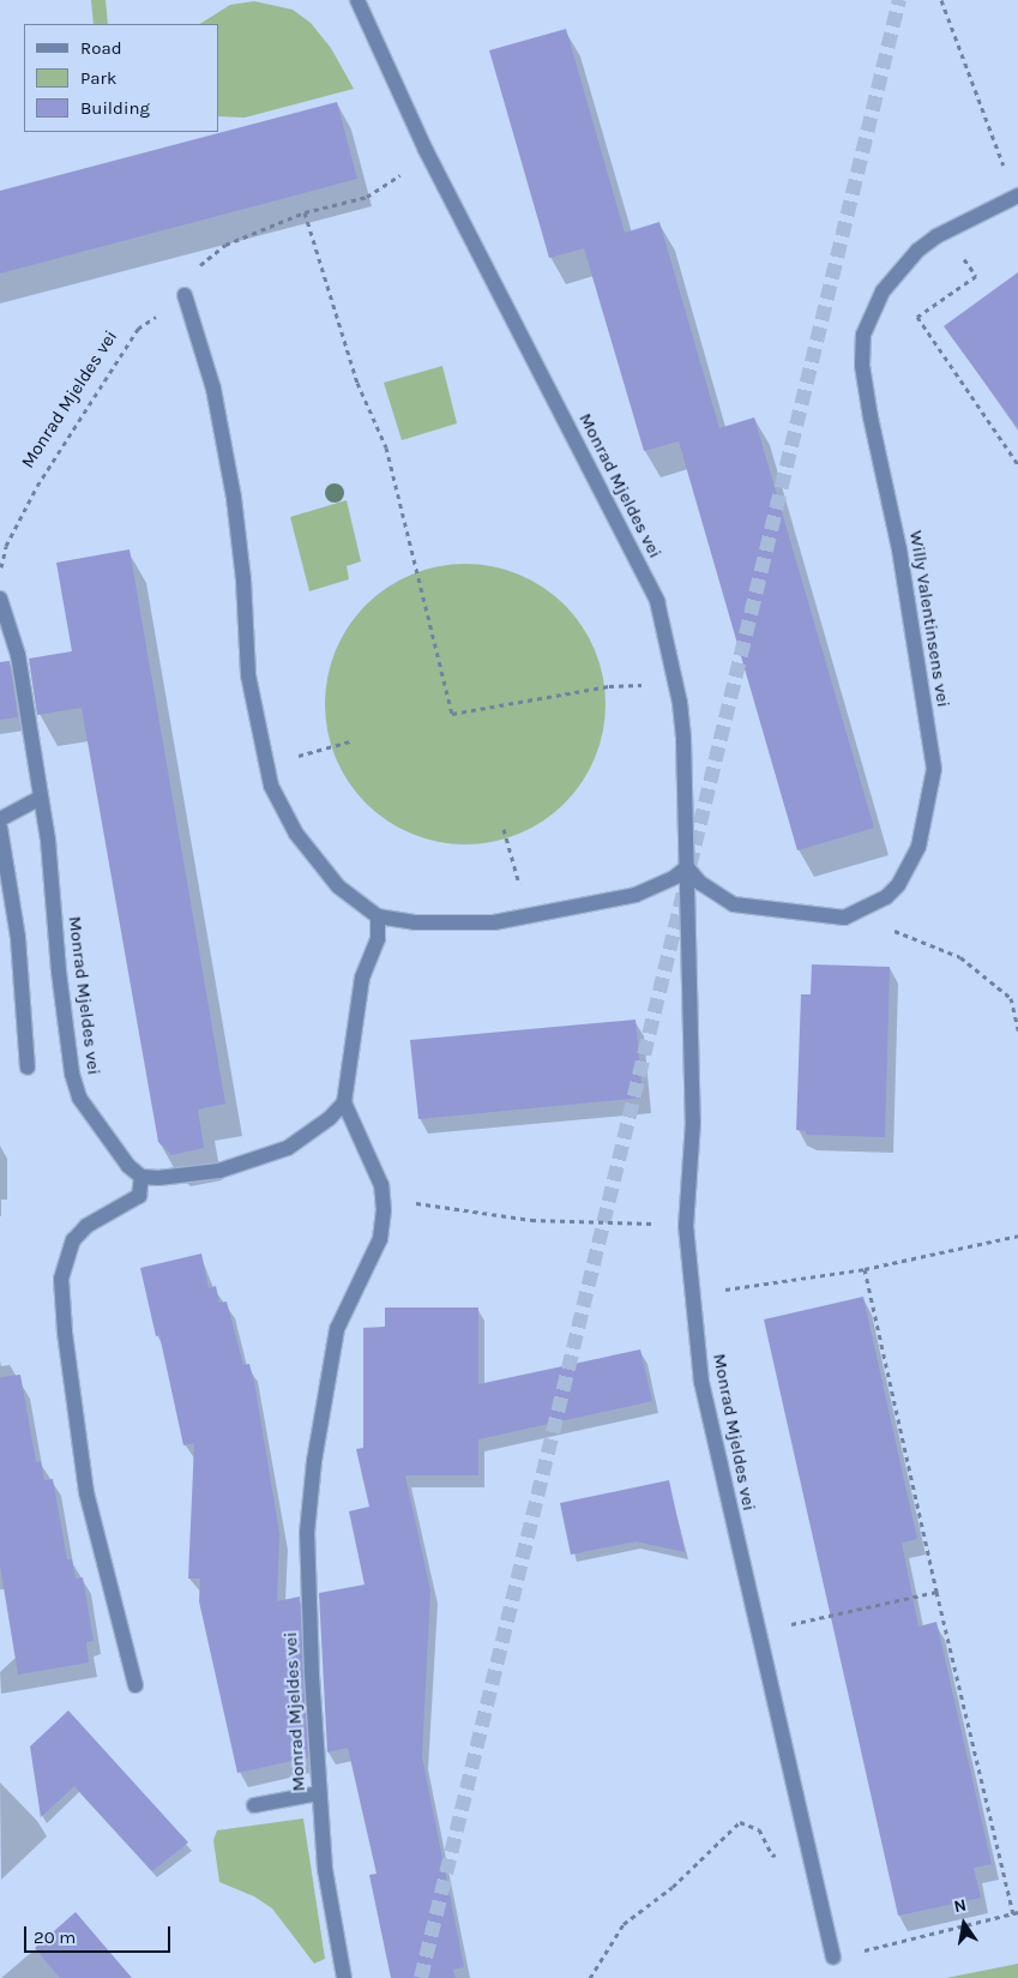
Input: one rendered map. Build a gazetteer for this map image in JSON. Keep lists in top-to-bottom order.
{
  "streets": {
    "street": ["Monrad Mjeldes vei", "Willy Valentinsens vei"]
  },
  "legend": ["Road", "Park", "Building"],
  "scale_bar": "20 m",
  "north": "top"
}
